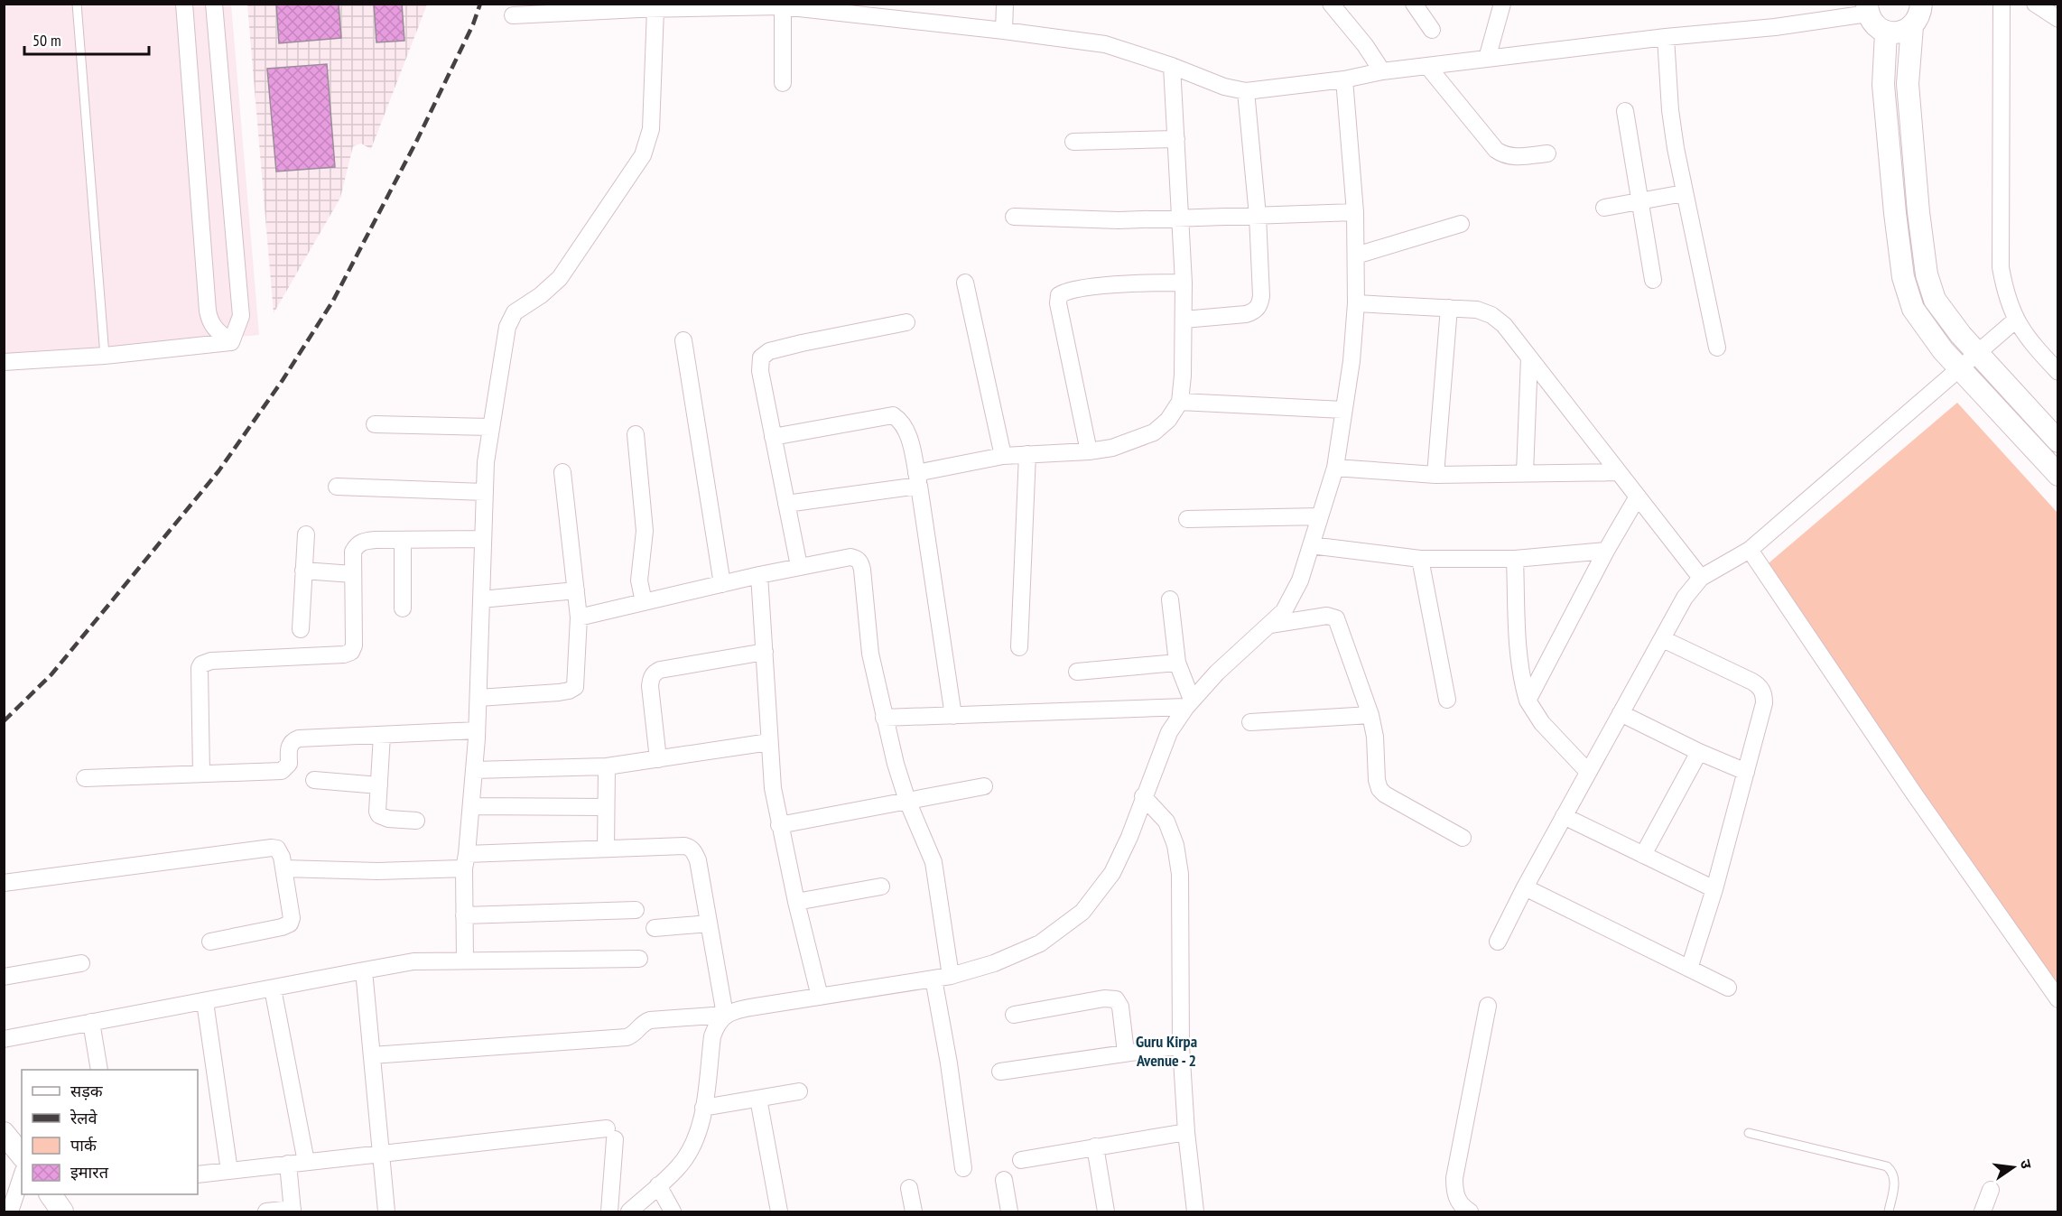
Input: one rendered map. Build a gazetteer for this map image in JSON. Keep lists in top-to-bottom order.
{
  "districts": ["Guru Kirpa Avenue - 2"],
  "legend": [
    "सड़क",
    "रेलवे",
    "पार्क",
    "इमारत"
  ],
  "scale_bar": "50 m",
  "north": "right"
}
